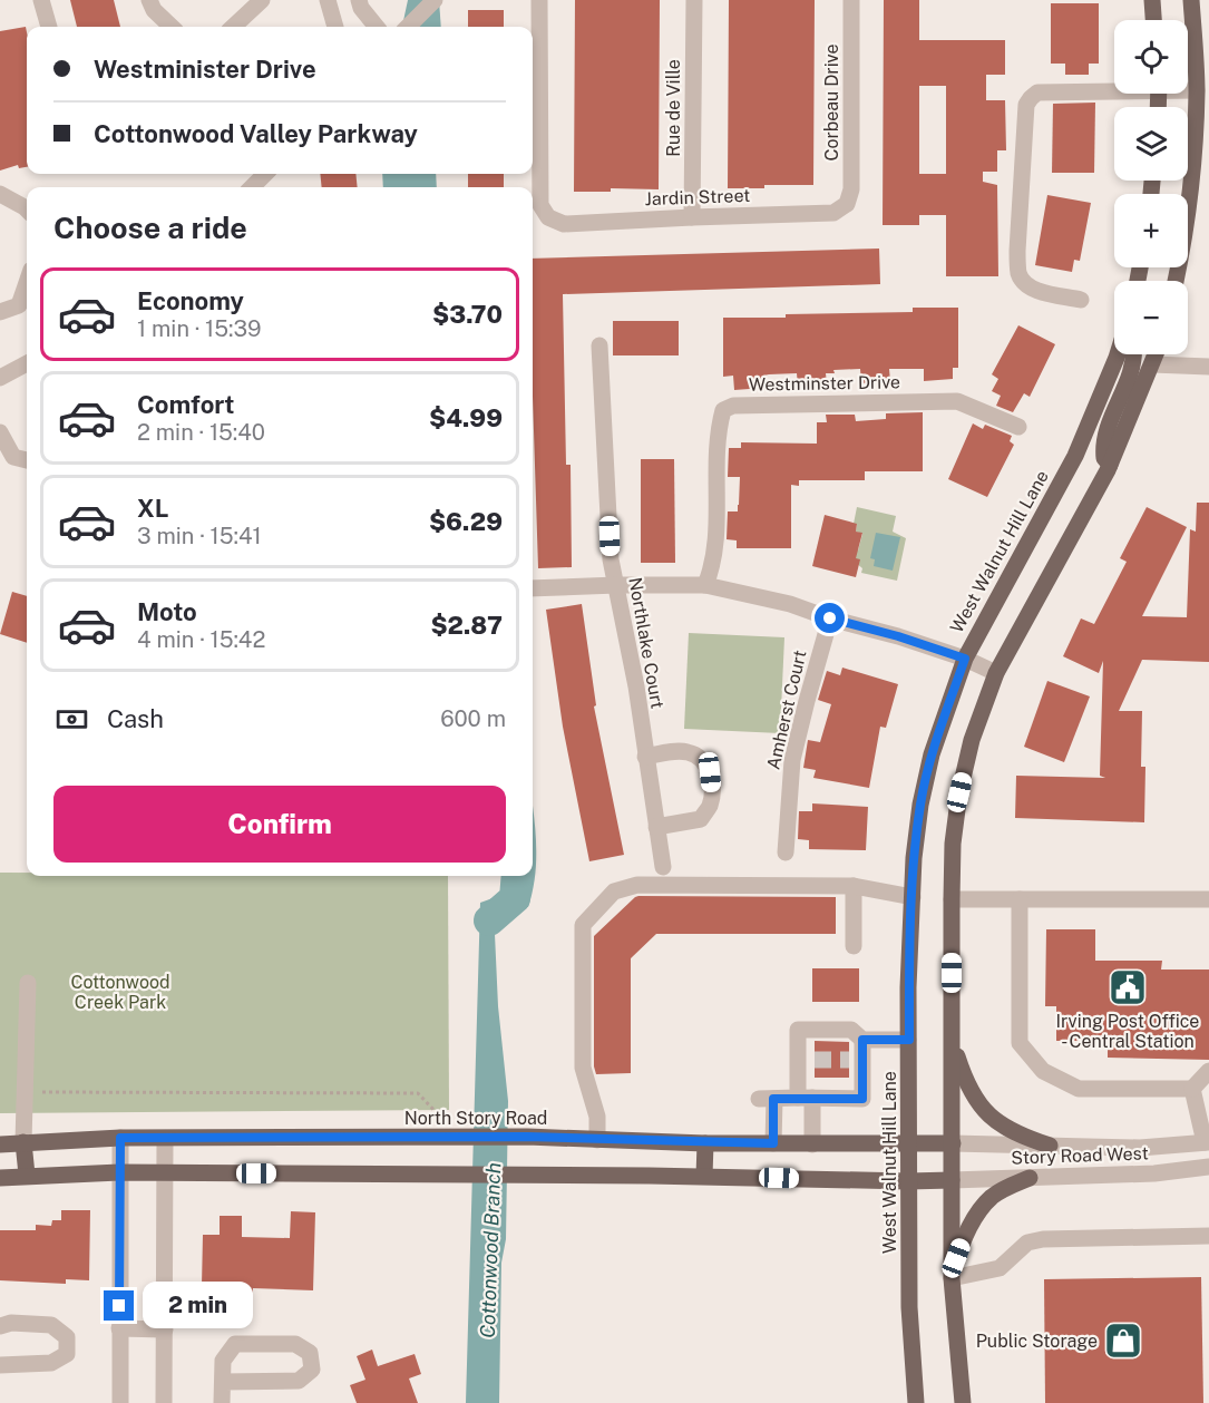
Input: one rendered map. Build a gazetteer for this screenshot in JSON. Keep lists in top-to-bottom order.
{
  "streets": {
    "main road": ["West Walnut Hill Lane", "North Story Road"],
    "street": [
      "Corbeau Drive",
      "Rue de Ville",
      "Jardin Street",
      "Westminster Drive",
      "Northlake Court",
      "Amherst Court",
      "Story Road West"
    ]
  },
  "crossings": [
    ["Corbeau Drive", "Jardin Street"],
    ["Rue de Ville", "Jardin Street"],
    ["West Walnut Hill Lane", "North Story Road"],
    ["North Story Road", "Story Road West"]
  ],
  "water": ["Cottonwood Branch"],
  "parks": ["Cottonwood Creek Park"],
  "places": {
    "public building": ["Irving Post Office - Central Station"],
    "shop": ["Public Storage"]
  },
  "page": {
    "map_buttons": ["+", "−"],
    "banner": ["Westminister Drive", "Cottonwood Valley Parkway"],
    "heading": "Choose a ride",
    "list": [
      {
        "name": "Economy",
        "note": "1 min · 15:39",
        "value": "$3.70"
      },
      {
        "name": "Comfort",
        "note": "2 min · 15:40",
        "value": "$4.99"
      },
      {
        "name": "XL",
        "note": "3 min · 15:41",
        "value": "$6.29"
      },
      {
        "name": "Moto",
        "note": "4 min · 15:42",
        "value": "$2.87"
      }
    ],
    "pay": ["Cash", "600 m"],
    "buttons": "Confirm",
    "bubble": "2 min"
  }
}
